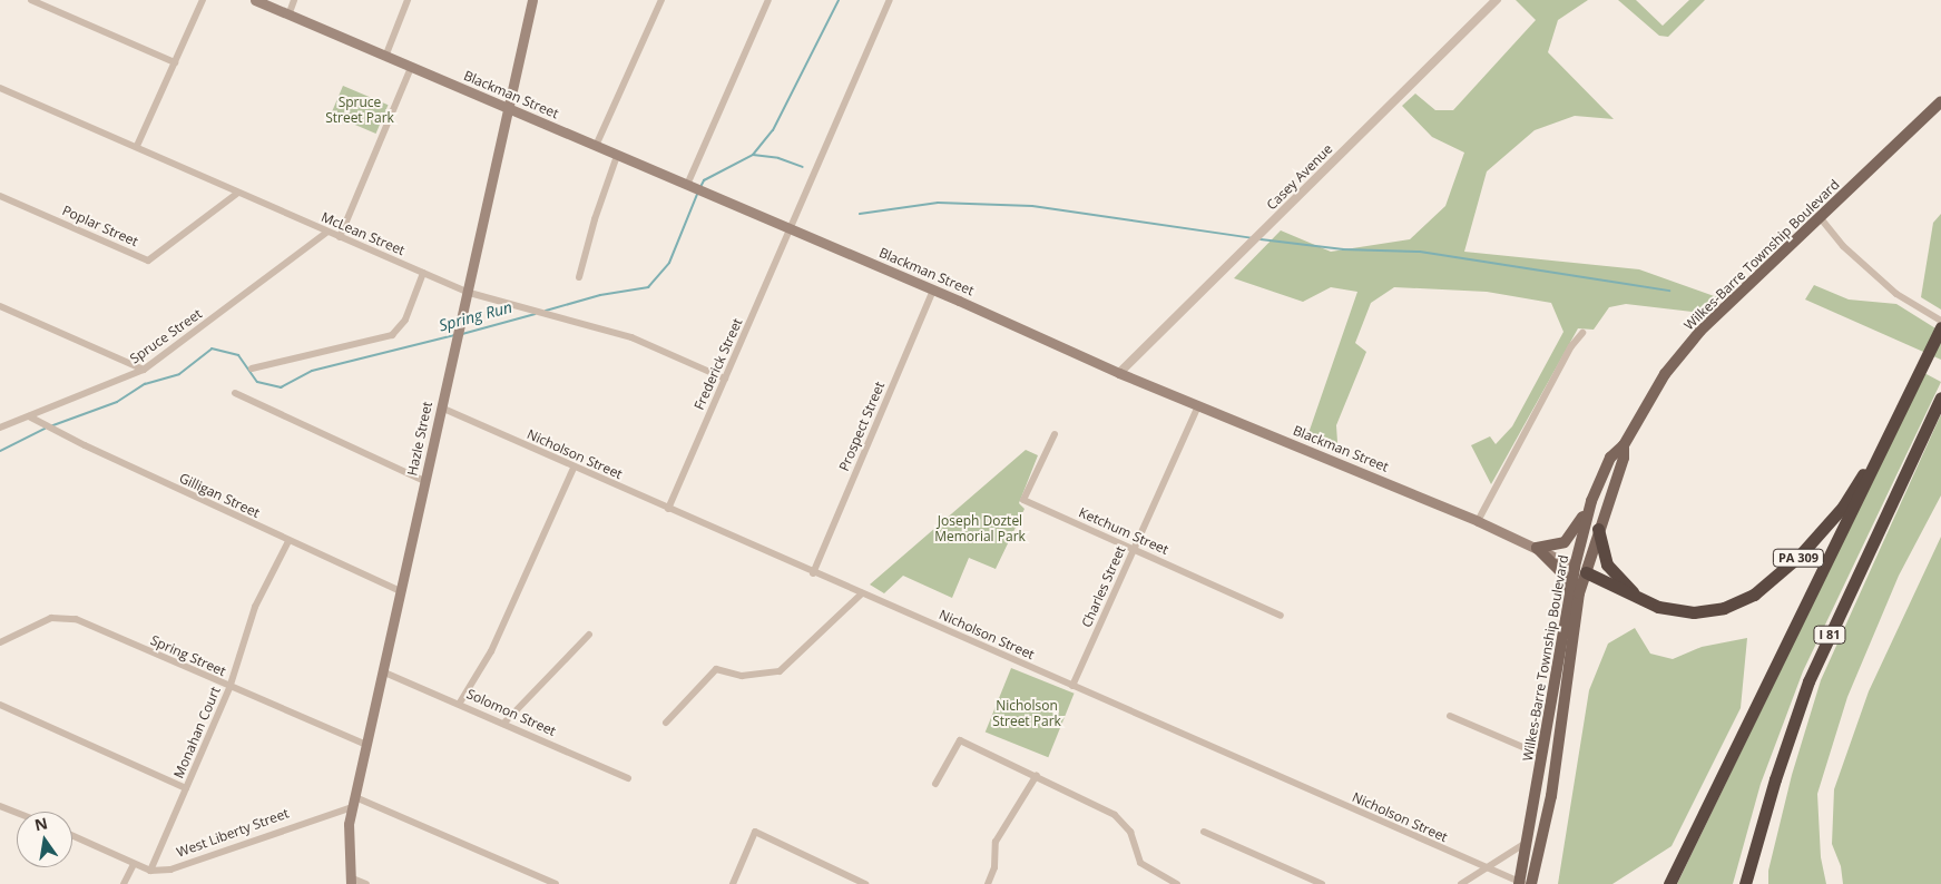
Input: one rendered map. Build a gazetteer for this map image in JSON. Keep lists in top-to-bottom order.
{
  "streets": {
    "highway": ["PA 309", "I 81"],
    "main road": ["Blackman Street", "Wilkes-Barre Township Boulevard", "Hazle Street"],
    "street": [
      "Casey Avenue",
      "Poplar Street",
      "McLean Street",
      "Spruce Street",
      "Frederick Street",
      "Prospect Street",
      "Nicholson Street",
      "Gilligan Street",
      "Ketchum Street",
      "Charles Street",
      "Spring Street",
      "Solomon Street",
      "Monahan Court",
      "West Liberty Street"
    ]
  },
  "crossings": [
    ["Blackman Street", "Casey Avenue"],
    ["Blackman Street", "Wilkes-Barre Township Boulevard"],
    ["Blackman Street", "Frederick Street"],
    ["Blackman Street", "Prospect Street"],
    ["Blackman Street", "Hazle Street"],
    ["Blackman Street", "PA 309"],
    ["Blackman Street", "Charles Street"],
    ["Poplar Street", "McLean Street"],
    ["McLean Street", "Spruce Street"],
    ["McLean Street", "Frederick Street"],
    ["McLean Street", "Hazle Street"],
    ["Wilkes-Barre Township Boulevard", "Nicholson Street"],
    ["Wilkes-Barre Township Boulevard", "PA 309"],
    ["Spruce Street", "Gilligan Street"],
    ["Frederick Street", "Nicholson Street"],
    ["Prospect Street", "Nicholson Street"],
    ["Hazle Street", "Nicholson Street"],
    ["Hazle Street", "Gilligan Street"],
    ["Hazle Street", "Spring Street"],
    ["Hazle Street", "Solomon Street"],
    ["Hazle Street", "West Liberty Street"],
    ["Nicholson Street", "Charles Street"],
    ["Gilligan Street", "Monahan Court"],
    ["Ketchum Street", "Charles Street"],
    ["PA 309", "I 81"],
    ["Spring Street", "Monahan Court"],
    ["Monahan Court", "West Liberty Street"]
  ],
  "water": ["Spring Run"],
  "parks": ["Spruce Street Park", "Joseph Doztel Memorial Park", "Nicholson Street Park"],
  "north": "top"
}
